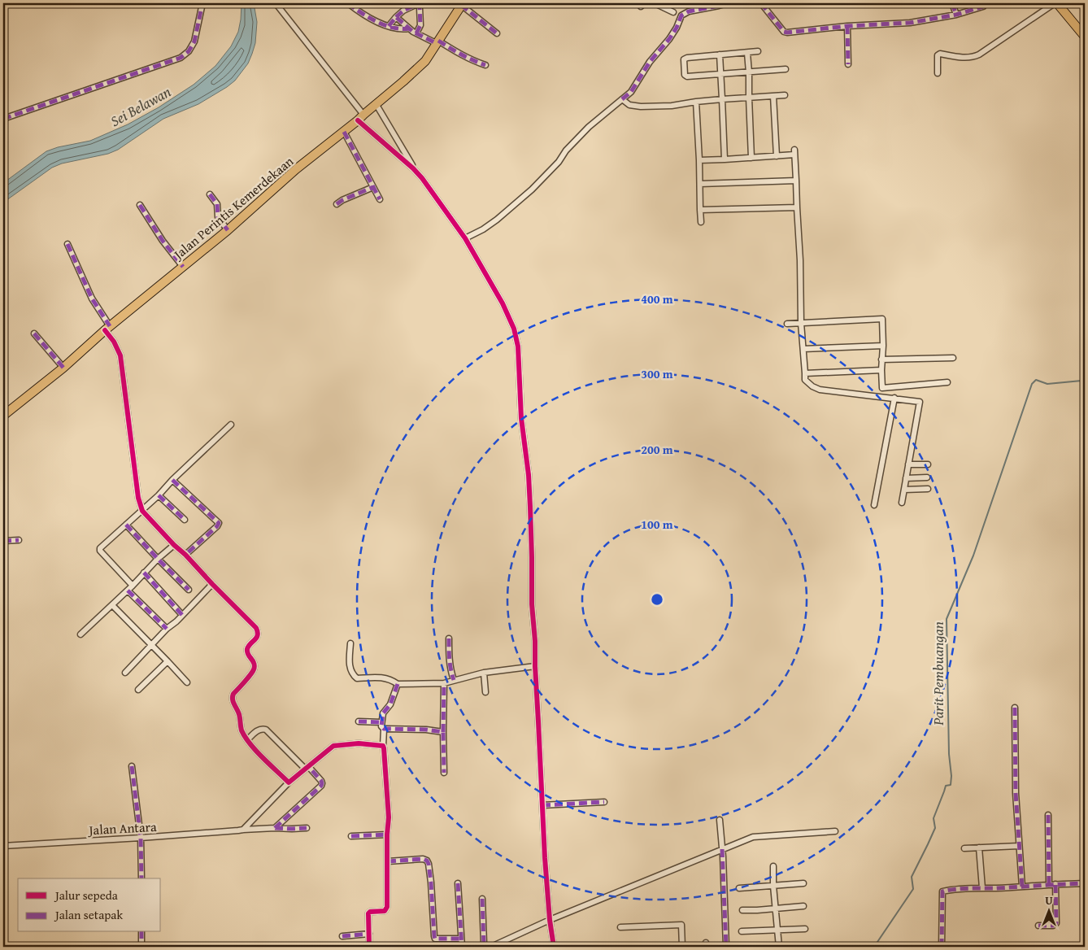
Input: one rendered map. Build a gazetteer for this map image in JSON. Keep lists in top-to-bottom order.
{
  "streets": {
    "main road": ["Jalan Perintis Kemerdekaan"],
    "street": ["Jalan Antara"]
  },
  "water": ["Sei Belawan", "Parit Pembuangan"],
  "legend": ["Jalur sepeda", "Jalan setapak"],
  "north": "top",
  "rings": [
    "400 m",
    "300 m",
    "200 m",
    "100 m"
  ]
}
